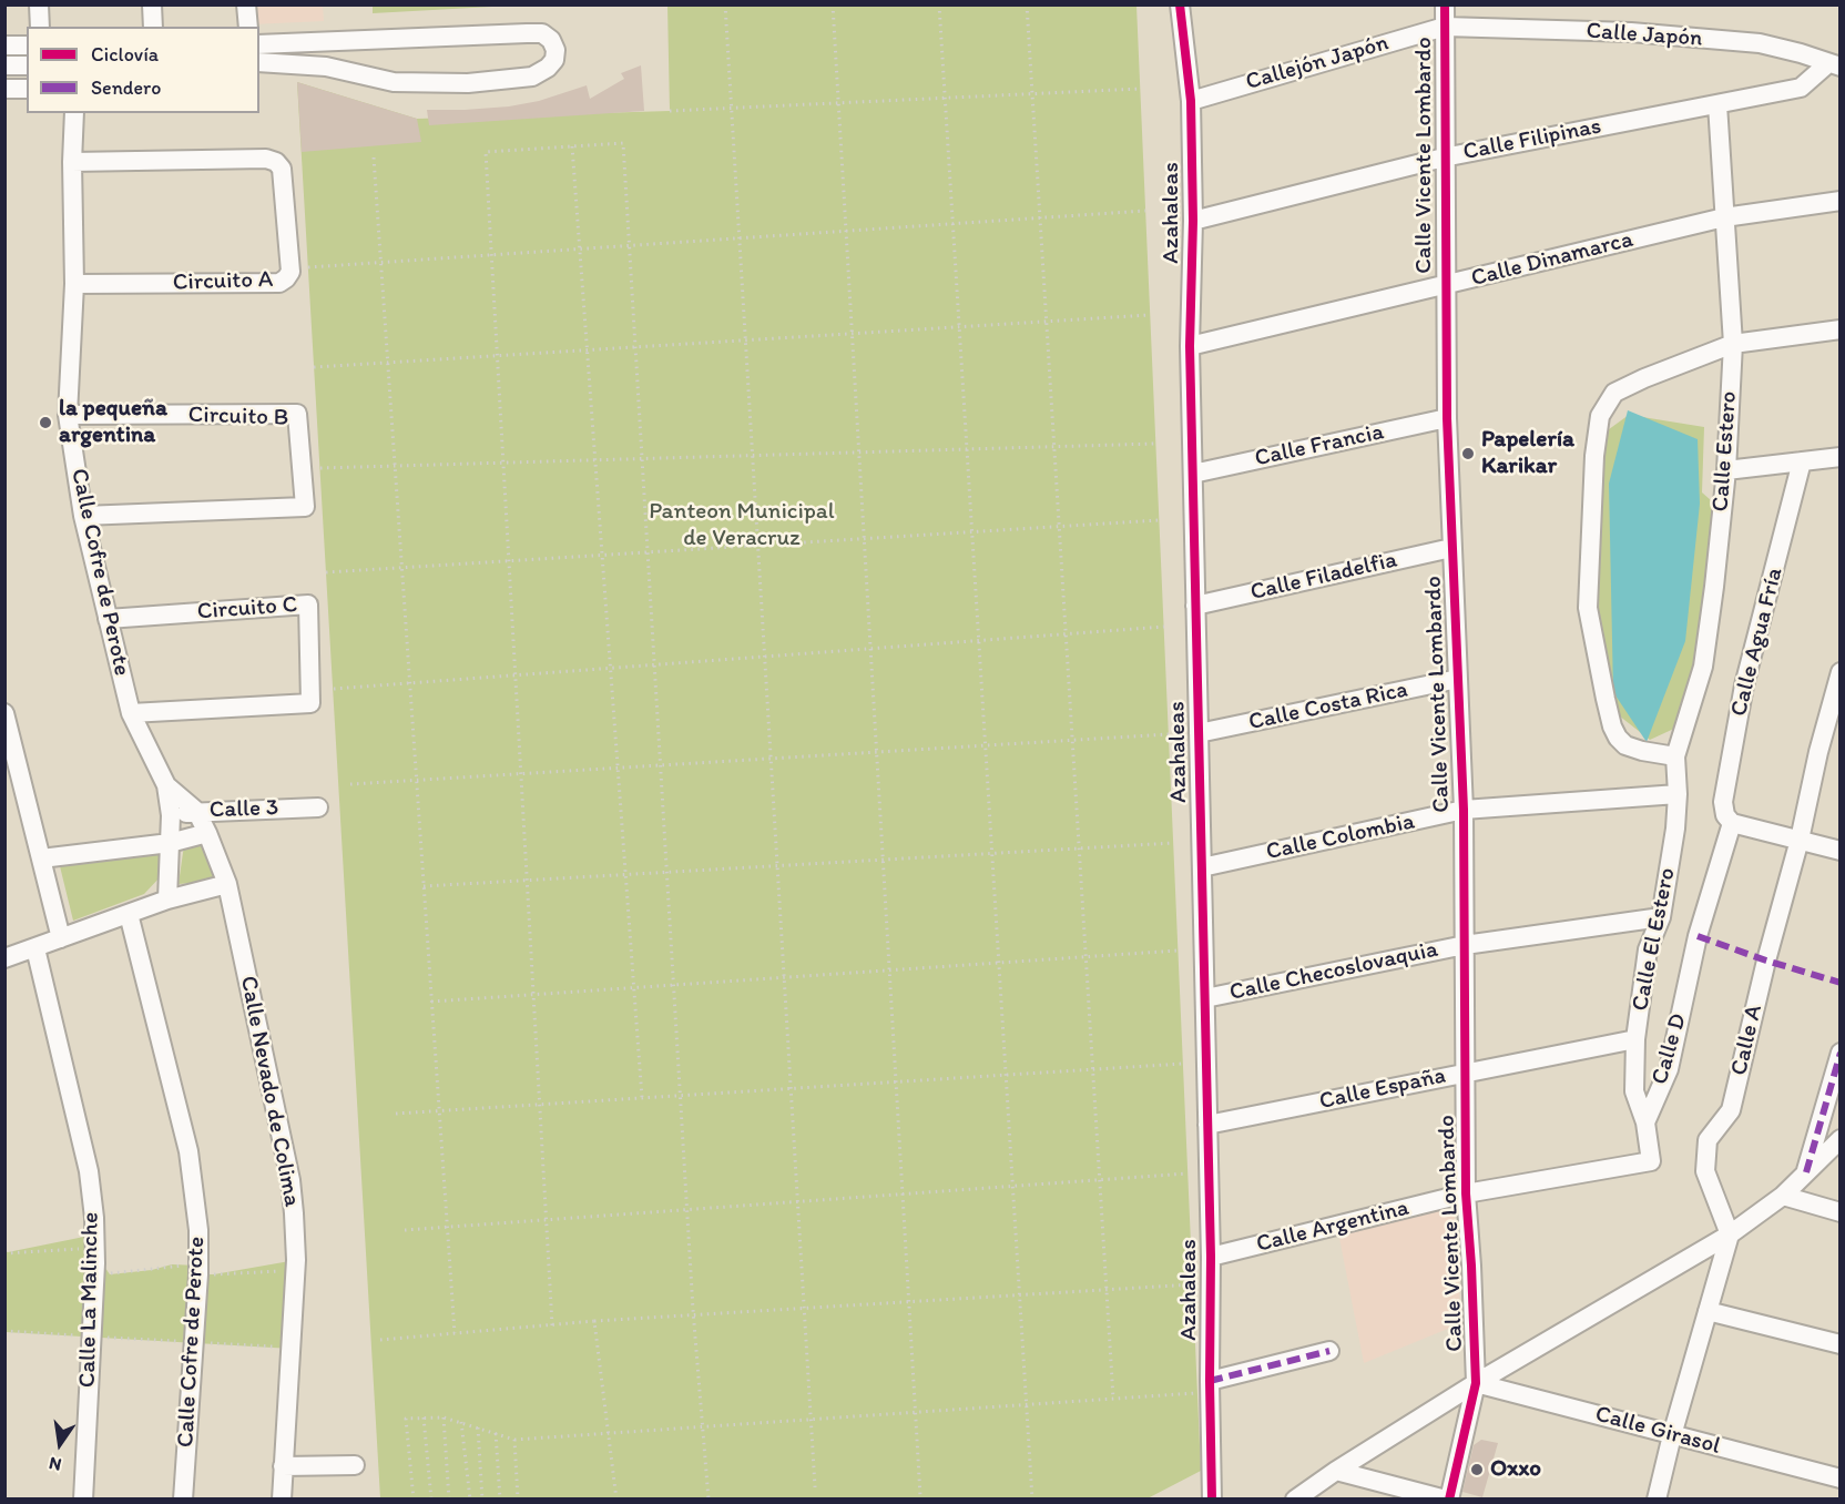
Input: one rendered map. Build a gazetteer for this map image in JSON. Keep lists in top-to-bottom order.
{
  "streets": {
    "street": [
      "Calle Japón",
      "Callejón Japón",
      "Calle Filipinas",
      "Calle Vicente Lombardo",
      "Azahaleas",
      "Calle Dinamarca",
      "Circuito A",
      "Circuito B",
      "Calle Francia",
      "Calle Estero",
      "Calle Cofre de Perote",
      "Calle Filadelfia",
      "Circuito C",
      "Calle Agua Fría",
      "Calle Costa Rica",
      "Calle 3",
      "Calle Colombia",
      "Calle El Estero",
      "Calle Checoslovaquia",
      "Calle A",
      "Calle D",
      "Calle España",
      "Calle Nevado de Colima",
      "Calle Argentina",
      "Calle La Malinche",
      "Calle Girasol"
    ]
  },
  "crossings": [
    ["Calle Japón", "Callejón Japón"],
    ["Calle Japón", "Calle Filipinas"],
    ["Calle Japón", "Calle Vicente Lombardo"],
    ["Callejón Japón", "Calle Vicente Lombardo"],
    ["Callejón Japón", "Azahaleas"],
    ["Calle Filipinas", "Calle Vicente Lombardo"],
    ["Calle Filipinas", "Azahaleas"],
    ["Calle Filipinas", "Calle Estero"],
    ["Calle Vicente Lombardo", "Calle Dinamarca"],
    ["Calle Vicente Lombardo", "Calle Francia"],
    ["Calle Vicente Lombardo", "Calle Filadelfia"],
    ["Calle Vicente Lombardo", "Calle Costa Rica"],
    ["Calle Vicente Lombardo", "Calle Colombia"],
    ["Calle Vicente Lombardo", "Calle Checoslovaquia"],
    ["Calle Vicente Lombardo", "Calle España"],
    ["Calle Vicente Lombardo", "Calle Argentina"],
    ["Calle Vicente Lombardo", "Calle Girasol"],
    ["Azahaleas", "Calle Dinamarca"],
    ["Azahaleas", "Calle Francia"],
    ["Azahaleas", "Calle Filadelfia"],
    ["Azahaleas", "Calle Costa Rica"],
    ["Azahaleas", "Calle Colombia"],
    ["Azahaleas", "Calle Checoslovaquia"],
    ["Azahaleas", "Calle España"],
    ["Azahaleas", "Calle Argentina"],
    ["Calle Dinamarca", "Calle Estero"],
    ["Circuito A", "Calle Cofre de Perote"],
    ["Circuito B", "Calle Cofre de Perote"],
    ["Calle Estero", "Calle Colombia"],
    ["Calle Estero", "Calle El Estero"],
    ["Calle Cofre de Perote", "Circuito C"],
    ["Calle Cofre de Perote", "Calle 3"],
    ["Calle Cofre de Perote", "Calle Nevado de Colima"],
    ["Calle Agua Fría", "Calle D"],
    ["Calle 3", "Calle Nevado de Colima"],
    ["Calle Colombia", "Calle El Estero"],
    ["Calle El Estero", "Calle Checoslovaquia"],
    ["Calle El Estero", "Calle D"],
    ["Calle El Estero", "Calle España"],
    ["Calle D", "Calle Argentina"]
  ],
  "parks": ["Panteon Municipal de Veracruz"],
  "places": ["la pequeña argentina", "Papelería Karikar", "Oxxo"],
  "legend": ["Ciclovía", "Sendero"],
  "north": "bottom"
}
